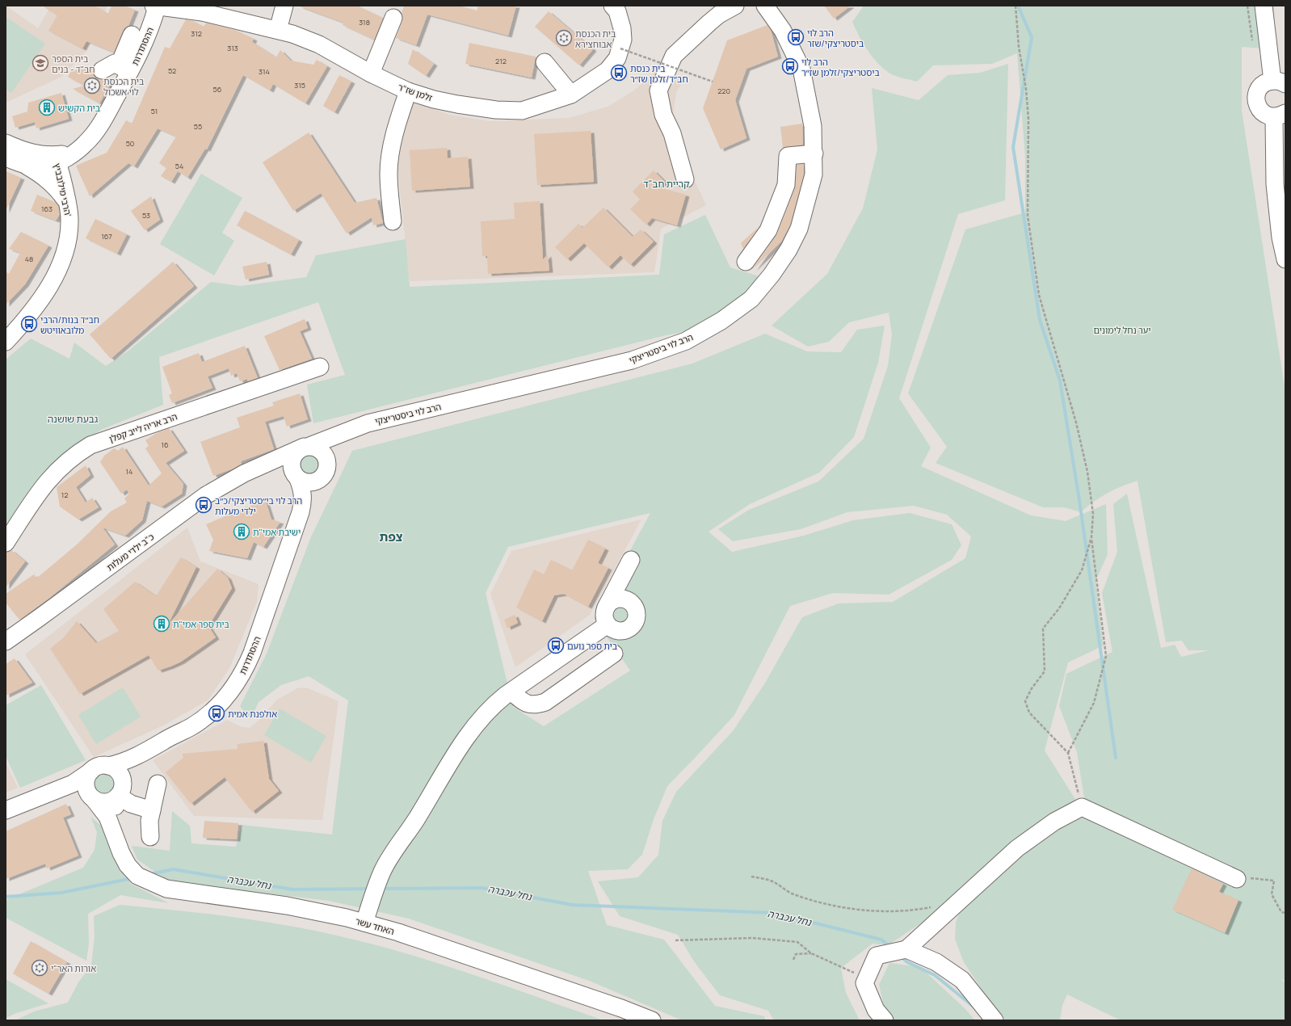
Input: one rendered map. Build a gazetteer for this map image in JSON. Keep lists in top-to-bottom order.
{
  "streets": {
    "street": [
      "ההסתדרות",
      "זלמן שז\"ר",
      "הרבי מילובביץ'",
      "הרב לוי ביסטריצקי",
      "הרב אריה לייב קפלן",
      "כ\"ב ילדי מעלות",
      "האחד עשר"
    ]
  },
  "crossings": [
    ["ההסתדרות", "זלמן שז\"ר"],
    ["ההסתדרות", "הרבי מילובביץ'"],
    ["ההסתדרות", "הרב לוי ביסטריצקי"],
    ["ההסתדרות", "כ\"ב ילדי מעלות"],
    ["ההסתדרות", "האחד עשר"],
    ["הרב לוי ביסטריצקי", "כ\"ב ילדי מעלות"]
  ],
  "districts": ["קריית חב\"ד", "גבעת שושנה", "צפת"],
  "water": ["נחל עכברה"],
  "parks": ["יער נחל לימונים"],
  "places": {
    "bus stop": [
      "הרב לוי ביסטריצקי/שזר",
      "הרב לוי ביסטריצקי/זלמן שז״ר",
      "בית כנסת חב״ד/זלמן שז״ר",
      "חב״ד בנות/הרבי מלובאוויטש",
      "הרב לוי בי״סטריצקי/כ״ב ילדי מעלות",
      "בית ספר נועם",
      "אולפנת אמית"
    ],
    "synagogue": ["בית הכנסת אבוחצירא", "בית הכנסת לוי אשכול", "אורות האר\"י"],
    "school or university": ["בית הספר חב\"ד - בנים"],
    "building": ["בית הקשיש", "ישיבת אמי\"ת", "בית ספר אמי\"ת"]
  },
  "house_numbers": [
    "318",
    "312",
    "313",
    "212",
    "52",
    "314",
    "315",
    "56",
    "220",
    "51",
    "55",
    "50",
    "54",
    "163",
    "53",
    "167",
    "48",
    "16",
    "14",
    "12"
  ]
}
